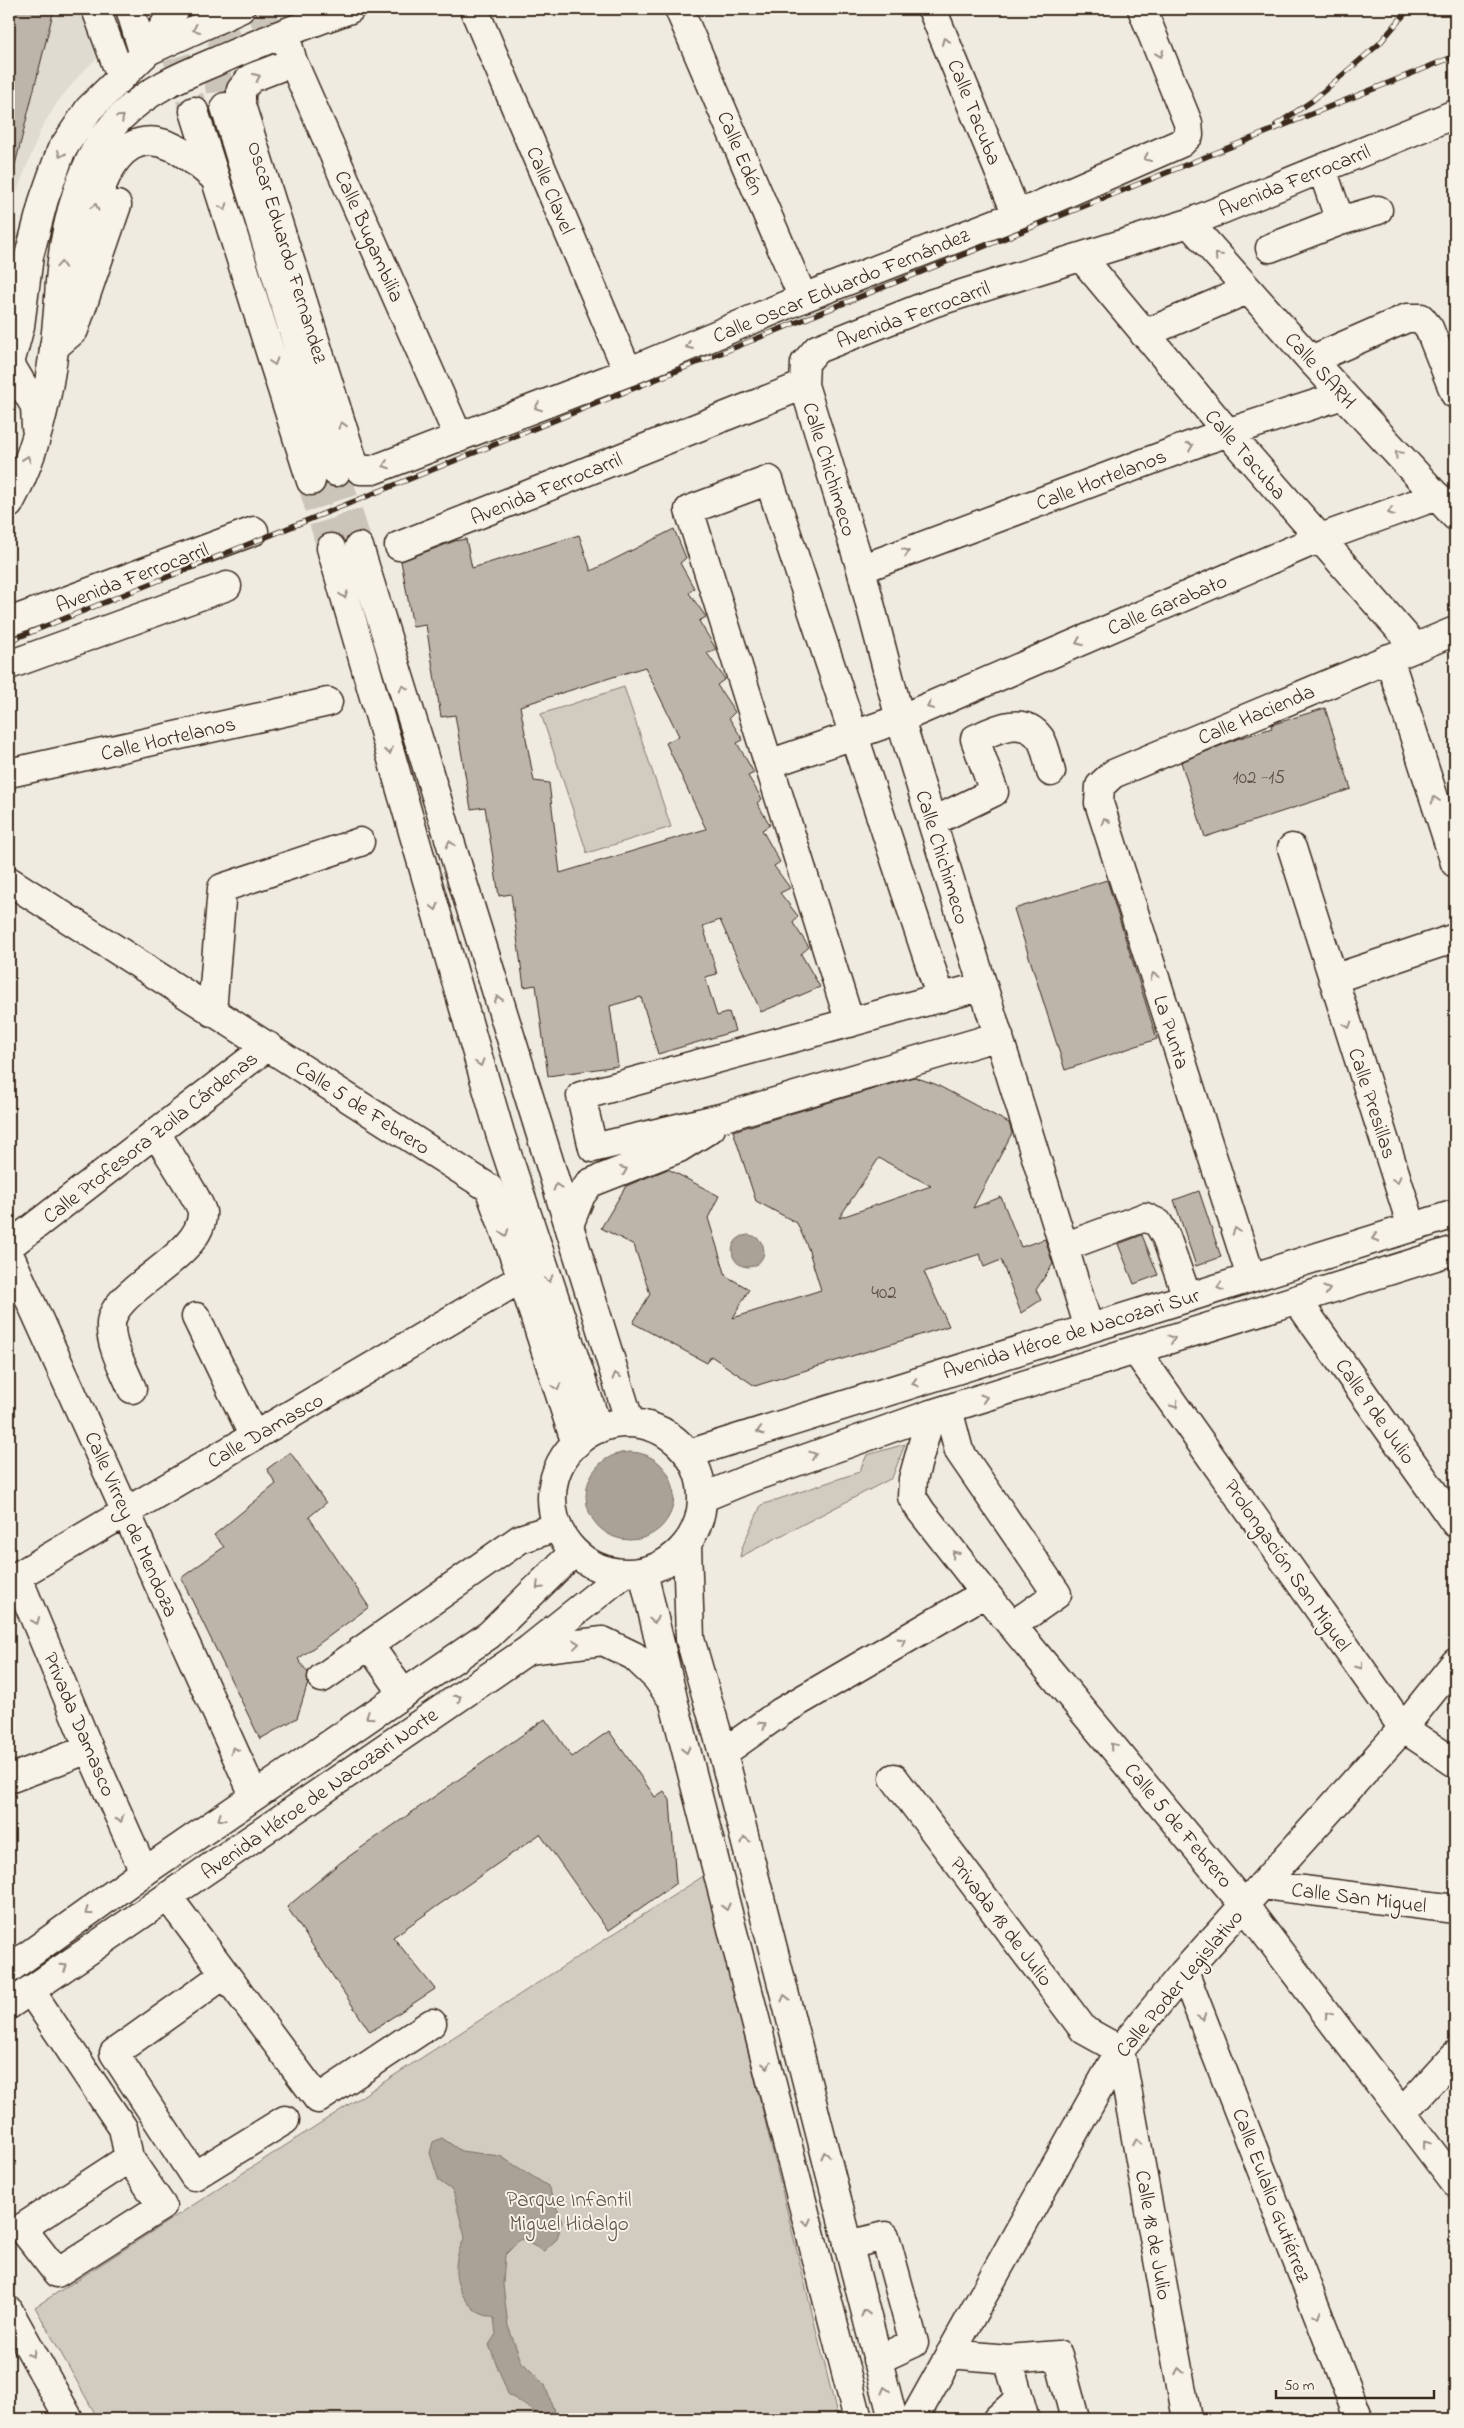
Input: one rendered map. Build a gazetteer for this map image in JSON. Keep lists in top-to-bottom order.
{
  "streets": {
    "street": [
      "Calle Tacuba",
      "Calle Edén",
      "Avenida Ferrocarril",
      "Calle Clavel",
      "Calle Bugambilia",
      "Oscar Eduardo Fernandez",
      "Calle Oscar Eduardo Fernández",
      "Calle SARH",
      "Calle Chichimeco",
      "Calle Hortelanos",
      "Calle Garabato",
      "Calle Hacienda",
      "La Punta",
      "Calle Presillas",
      "Calle 5 de Febrero",
      "Calle Profesora Zoila Cárdenas",
      "Avenida Héroe de Nacozari Sur",
      "Calle 9 de Julio",
      "Calle Damasco",
      "Calle Virrey de Mendoza",
      "Prolongación San Miguel",
      "Privada Damasco",
      "Avenida Héroe de Nacozari Norte",
      "Calle San Miguel",
      "Privada 18 de Julio",
      "Calle Poder Legislativo",
      "Calle Eulalio Gutiérrez",
      "Calle 18 de Julio"
    ]
  },
  "crossings": [
    ["Calle Tacuba", "Avenida Ferrocarril"],
    ["Calle Tacuba", "Calle Oscar Eduardo Fernández"],
    ["Calle Tacuba", "Calle Hortelanos"],
    ["Calle Tacuba", "Calle Garabato"],
    ["Calle Tacuba", "Calle Hacienda"],
    ["Calle Edén", "Calle Oscar Eduardo Fernández"],
    ["Avenida Ferrocarril", "Calle SARH"],
    ["Avenida Ferrocarril", "Calle Chichimeco"],
    ["Calle Clavel", "Calle Oscar Eduardo Fernández"],
    ["Calle Bugambilia", "Oscar Eduardo Fernandez"],
    ["Calle Bugambilia", "Calle Oscar Eduardo Fernández"],
    ["Oscar Eduardo Fernandez", "Calle Oscar Eduardo Fernández"],
    ["Calle SARH", "Calle Hortelanos"],
    ["Calle SARH", "Calle Garabato"],
    ["Calle Chichimeco", "Calle Hortelanos"],
    ["Calle Chichimeco", "Calle Garabato"],
    ["Calle Chichimeco", "Avenida Héroe de Nacozari Sur"],
    ["Calle Hacienda", "La Punta"],
    ["La Punta", "Avenida Héroe de Nacozari Sur"],
    ["Calle Presillas", "Avenida Héroe de Nacozari Sur"],
    ["Calle 5 de Febrero", "Calle Profesora Zoila Cárdenas"],
    ["Calle 5 de Febrero", "Avenida Héroe de Nacozari Sur"],
    ["Calle 5 de Febrero", "Calle Damasco"],
    ["Calle 5 de Febrero", "Avenida Héroe de Nacozari Norte"],
    ["Calle 5 de Febrero", "Calle Poder Legislativo"],
    ["Avenida Héroe de Nacozari Sur", "Calle 9 de Julio"],
    ["Avenida Héroe de Nacozari Sur", "Prolongación San Miguel"],
    ["Avenida Héroe de Nacozari Sur", "Avenida Héroe de Nacozari Norte"],
    ["Calle Damasco", "Calle Virrey de Mendoza"],
    ["Calle Damasco", "Privada Damasco"],
    ["Calle Virrey de Mendoza", "Avenida Héroe de Nacozari Norte"],
    ["Prolongación San Miguel", "Calle Poder Legislativo"],
    ["Privada Damasco", "Avenida Héroe de Nacozari Norte"],
    ["Calle San Miguel", "Calle Poder Legislativo"],
    ["Privada 18 de Julio", "Calle Poder Legislativo"],
    ["Privada 18 de Julio", "Calle 18 de Julio"],
    ["Calle Poder Legislativo", "Calle Eulalio Gutiérrez"],
    ["Calle Poder Legislativo", "Calle 18 de Julio"]
  ],
  "one_way": [
    "Calle Oscar Eduardo Fernández",
    "Calle SARH",
    "Calle Hortelanos",
    "Calle Garabato",
    "Calle Presillas",
    "Calle Virrey de Mendoza",
    "Prolongación San Miguel",
    "Privada Damasco",
    "Calle Eulalio Gutiérrez",
    "Calle 18 de Julio"
  ],
  "parks": ["Parque Infantil Miguel Hidalgo"],
  "house_numbers": ["102 -15", "402"],
  "scale_bar": "50 m"
}
